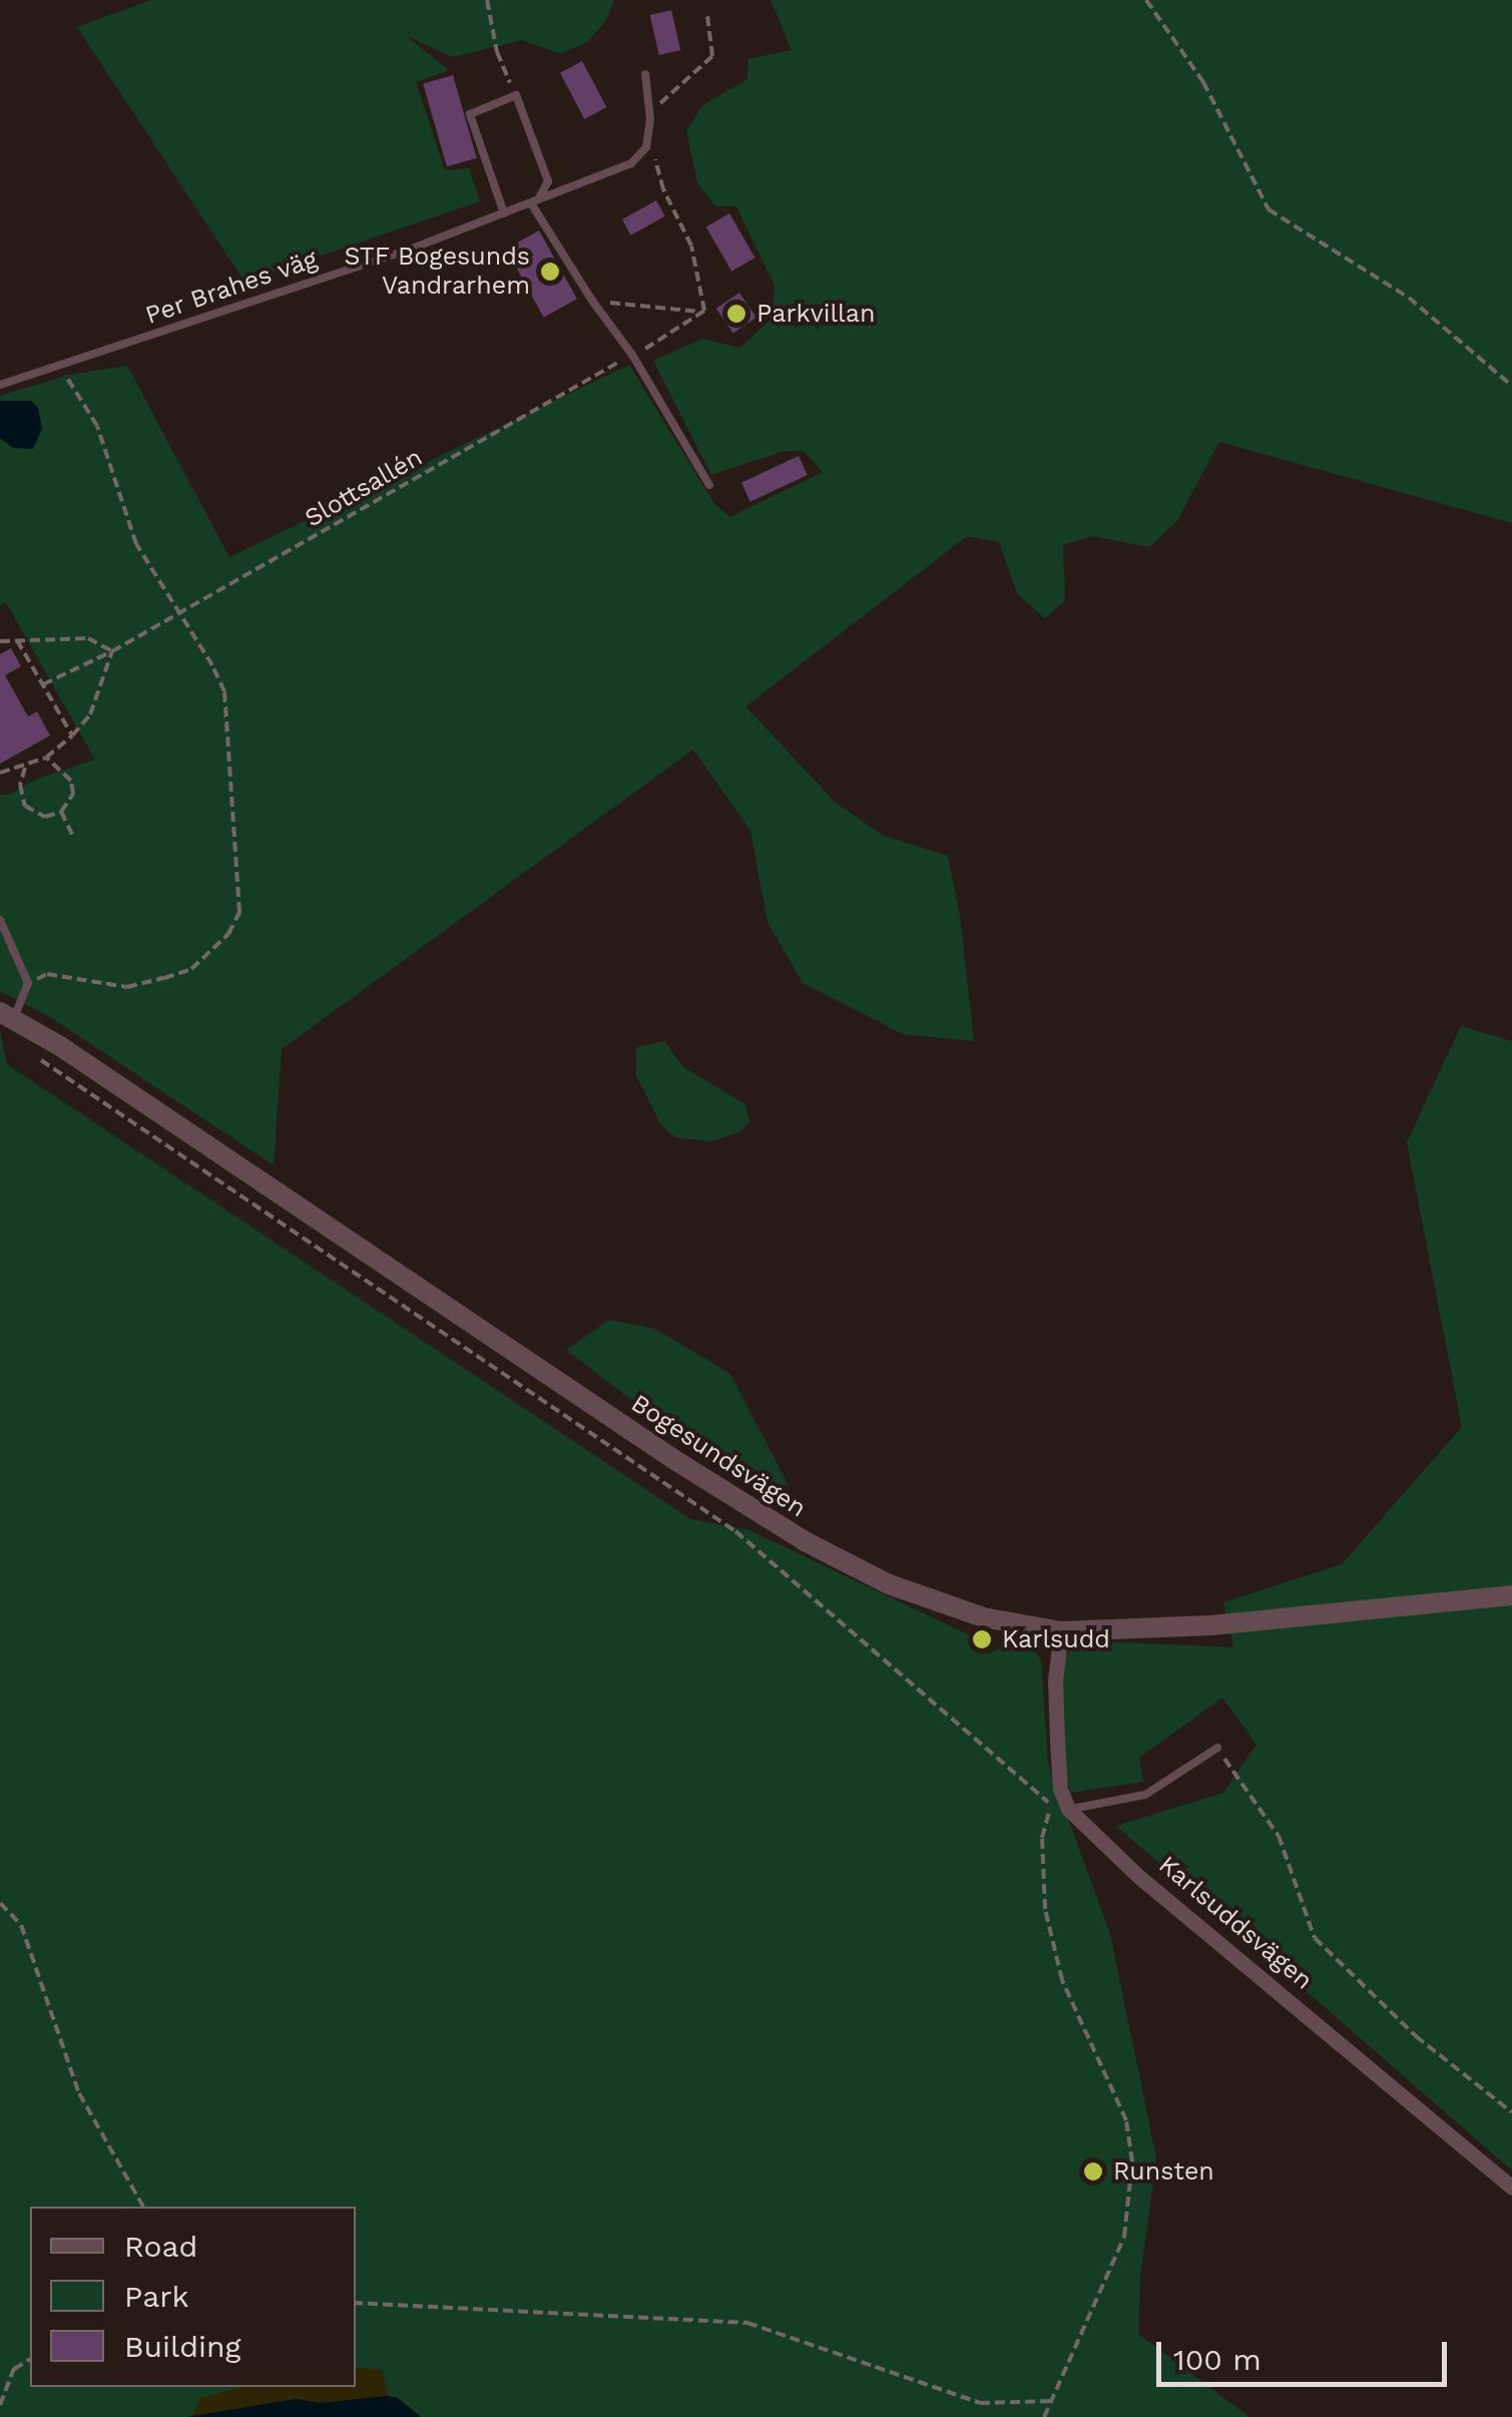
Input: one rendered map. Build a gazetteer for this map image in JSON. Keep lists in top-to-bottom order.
{
  "streets": {
    "street": ["Bogesundsvägen", "Karlsuddsvägen"],
    "lane": ["Per Brahes väg"],
    "path": ["Slottsallén"]
  },
  "places": [
    "STF Bogesunds Vandrarhem",
    "Parkvillan",
    "Karlsudd",
    "Runsten"
  ],
  "legend": ["Road", "Park", "Building"],
  "scale_bar": "100 m"
}
